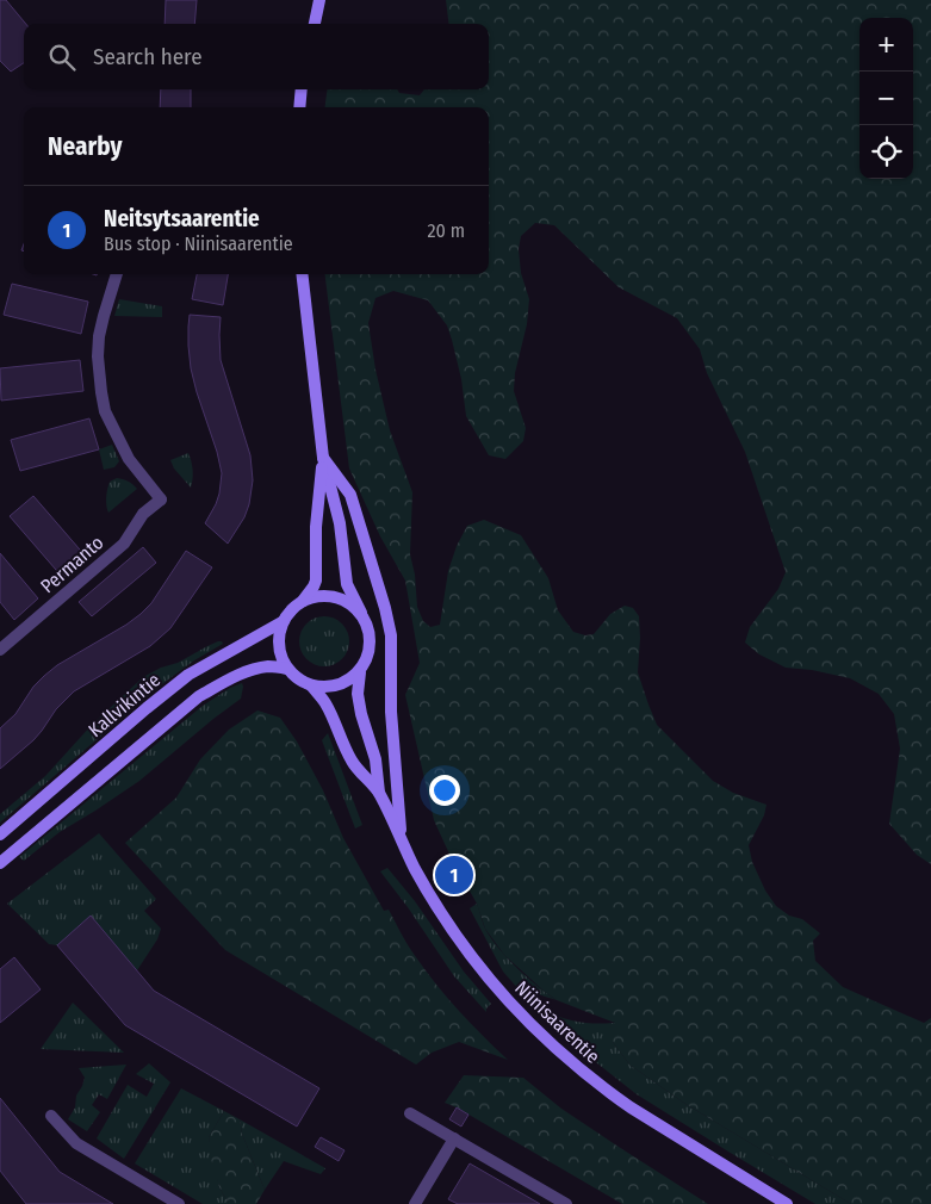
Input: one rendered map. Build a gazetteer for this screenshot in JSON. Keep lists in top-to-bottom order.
{
  "streets": {
    "main road": ["Kallvikintie", "Niinisaarentie"],
    "street": ["Permanto"]
  },
  "crossings": [
    ["Kallvikintie", "Niinisaarentie"]
  ],
  "page": {
    "map_buttons": ["+", "−"],
    "search": "Search here",
    "heading": "Nearby",
    "list": [
      {
        "mark": "1",
        "name": "Neitsytsaarentie",
        "note": "Bus stop · Niinisaarentie",
        "value": "20 m"
      }
    ],
    "pins": "1"
  }
}
